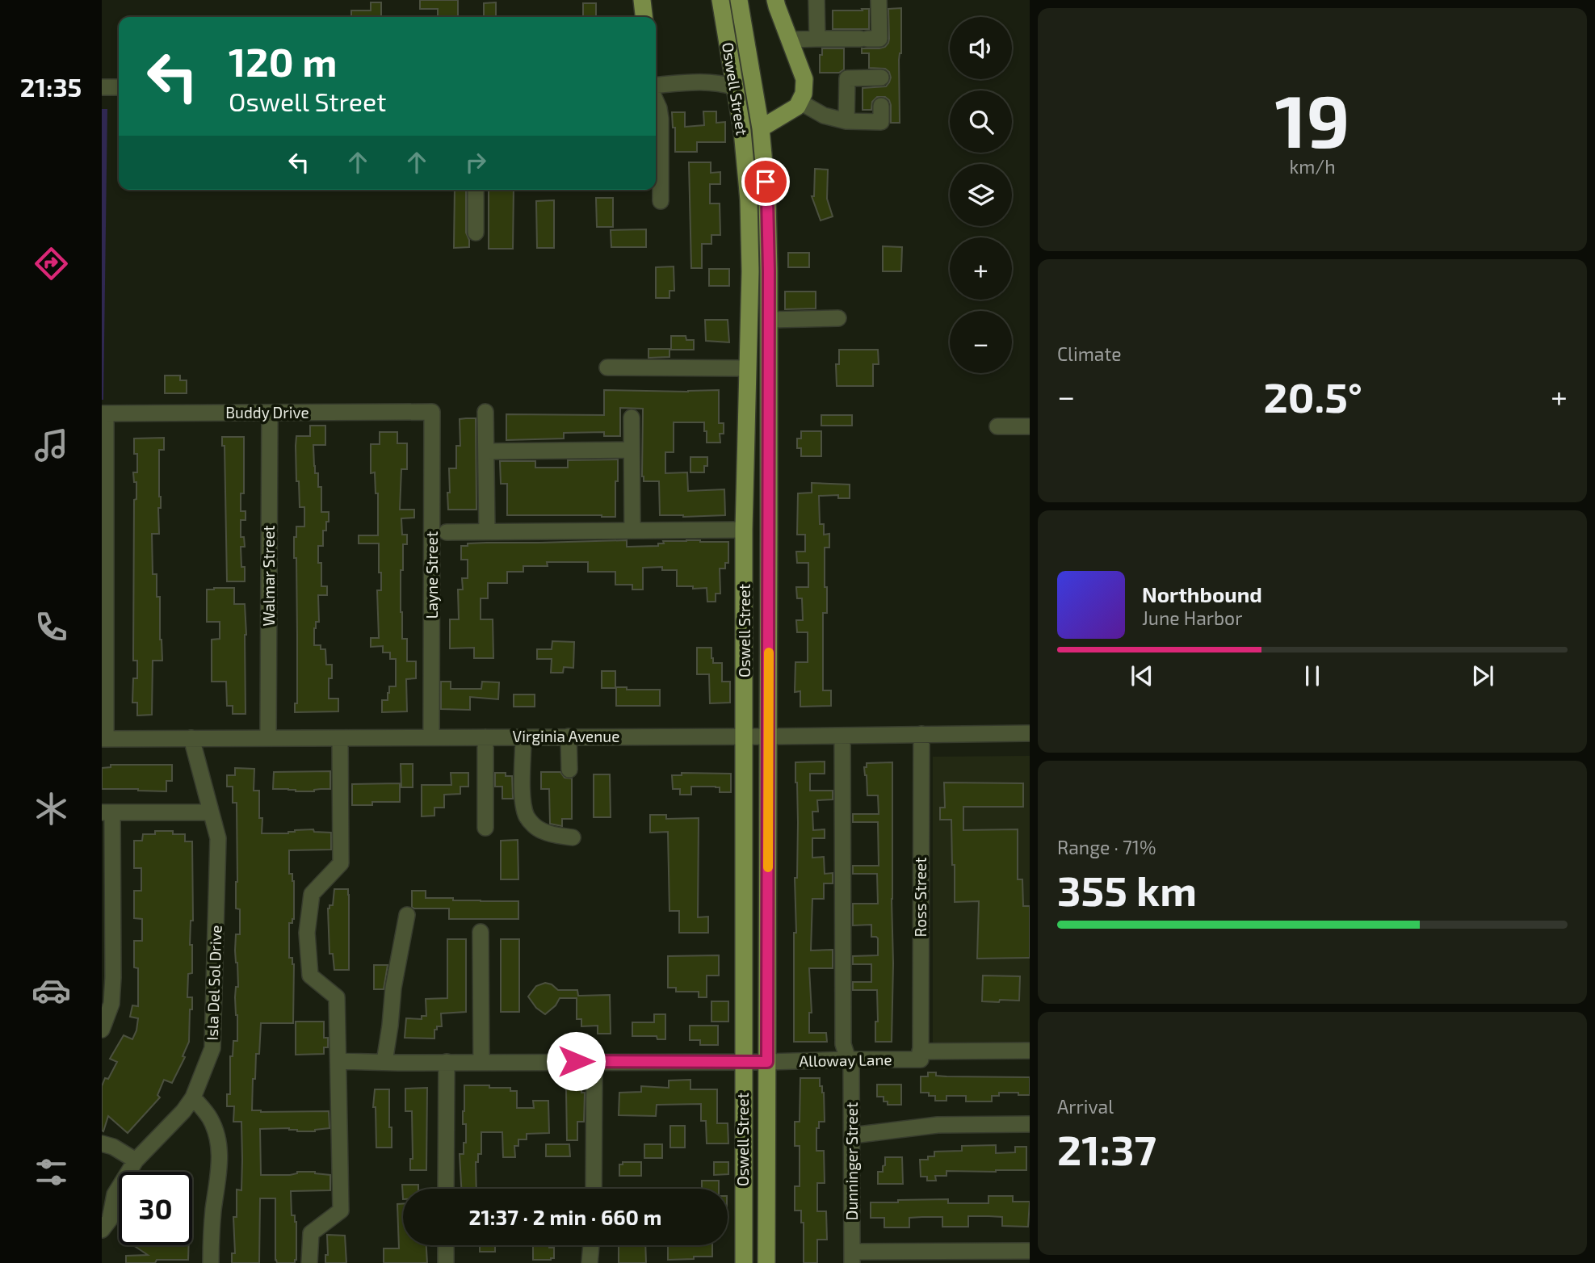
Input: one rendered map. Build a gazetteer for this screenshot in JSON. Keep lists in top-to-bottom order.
{
  "streets": {
    "main road": ["Oswell Street"],
    "street": [
      "Buddy Drive",
      "Layne Street",
      "Walmar Street",
      "Virginia Avenue",
      "Ross Street",
      "Isla Del Sol Drive",
      "Alloway Lane",
      "Dunninger Street"
    ]
  },
  "crossings": [
    ["Oswell Street", "Virginia Avenue"],
    ["Oswell Street", "Alloway Lane"],
    ["Buddy Drive", "Layne Street"],
    ["Buddy Drive", "Walmar Street"],
    ["Layne Street", "Virginia Avenue"],
    ["Walmar Street", "Virginia Avenue"],
    ["Virginia Avenue", "Ross Street"],
    ["Virginia Avenue", "Isla Del Sol Drive"],
    ["Virginia Avenue", "Dunninger Street"],
    ["Ross Street", "Alloway Lane"],
    ["Alloway Lane", "Dunninger Street"]
  ],
  "page": {
    "tabs": "21:35",
    "tile": [
      ["19", "km/h"],
      "Climate",
      ["Range · 71%", "355 km"],
      ["Arrival", "21:37"]
    ],
    "map_buttons": ["+", "−"],
    "turn": ["120 m", "Oswell Street"],
    "heat": ["−", "20.5°", "+"],
    "song": ["Northbound", "June Harbor"],
    "limit": "30",
    "trip": "21:37 · 2 min · 660 m"
  }
}
